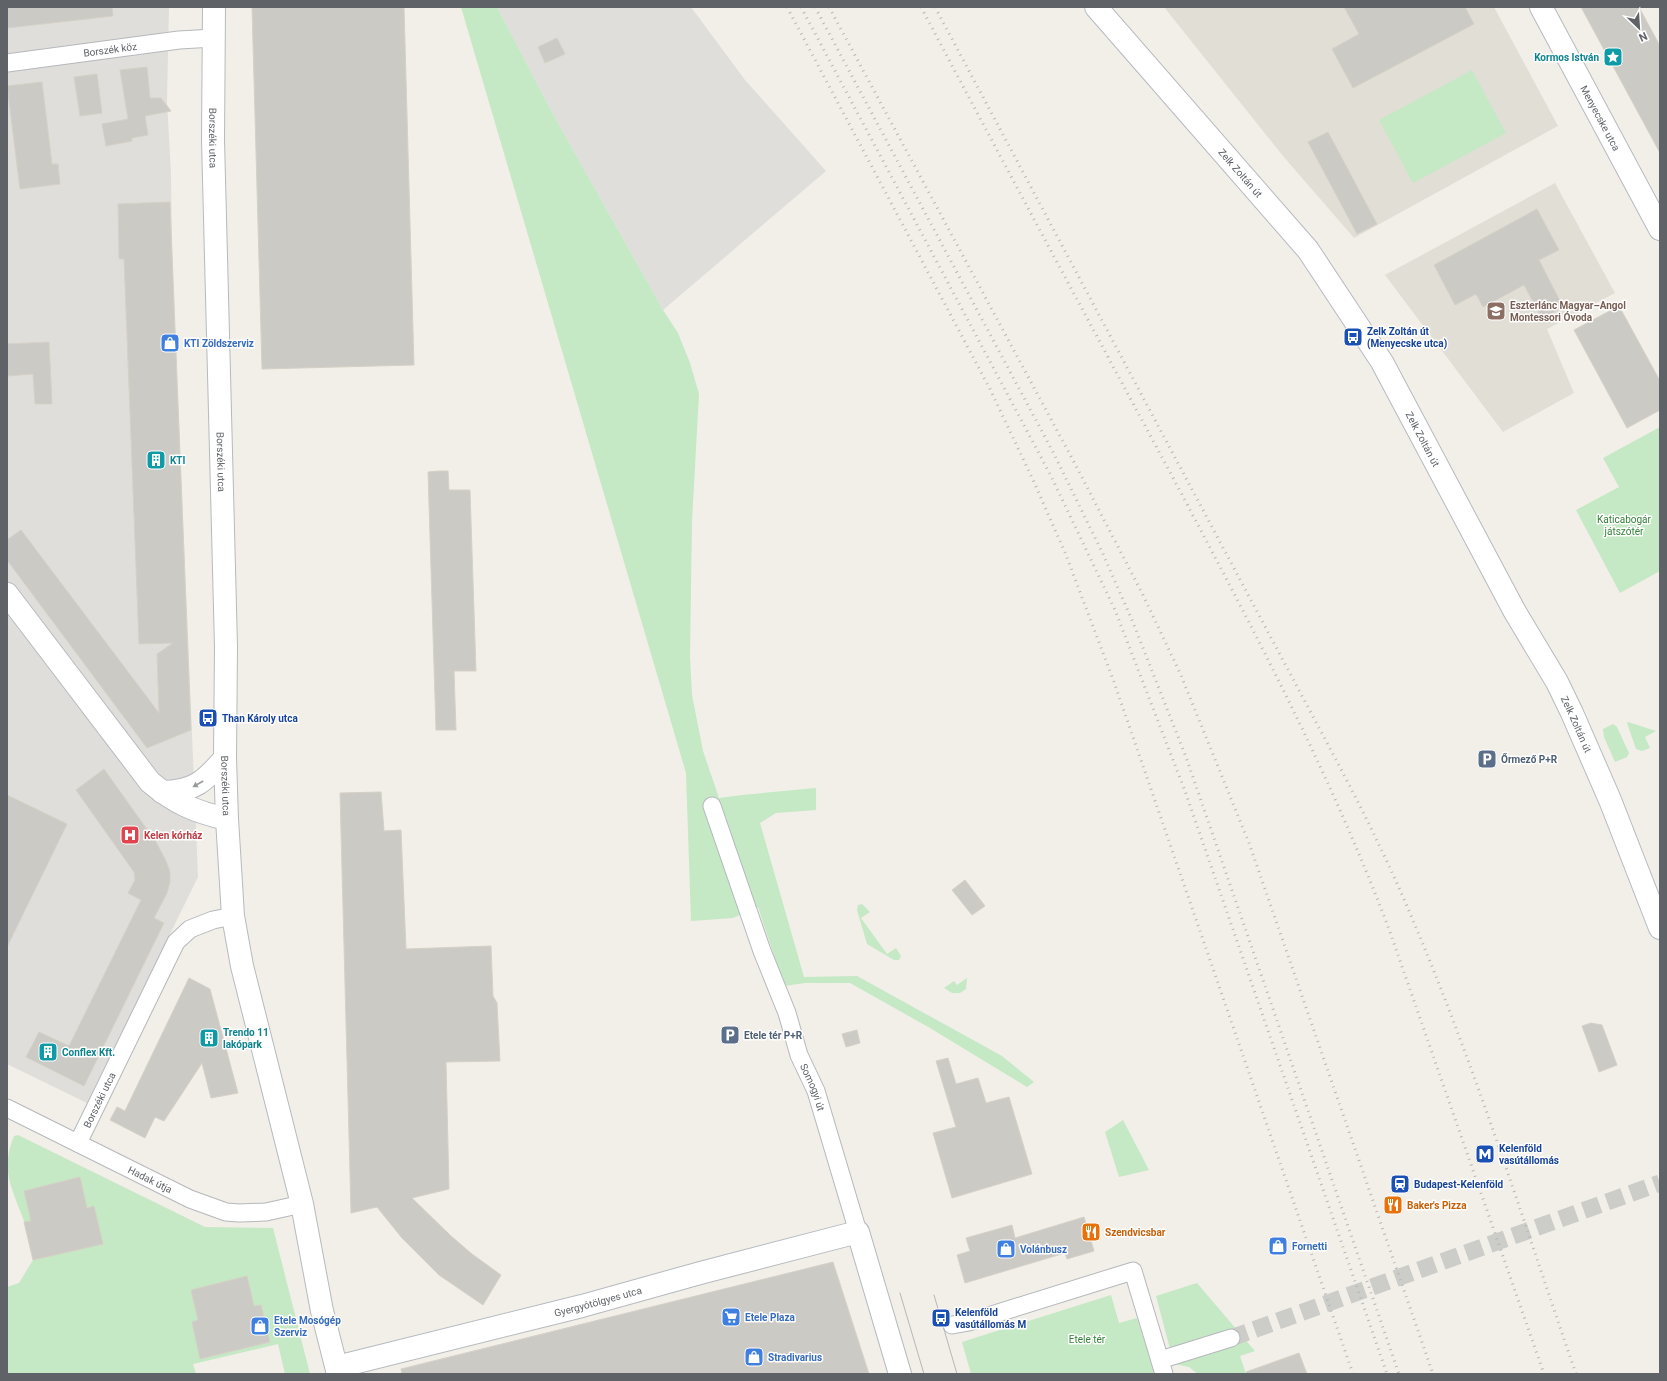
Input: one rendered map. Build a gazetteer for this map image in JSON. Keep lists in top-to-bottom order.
{
  "streets": {
    "main road": [
      "Menyecske utca",
      "Borszéki utca",
      "Zelk Zoltán út",
      "Somogyi út",
      "Gyergyótölgyes utca"
    ],
    "street": ["Borszék köz", "Hadak útja"]
  },
  "crossings": [
    ["Borszék köz", "Borszéki utca"],
    ["Borszéki utca", "Hadak útja"],
    ["Somogyi út", "Gyergyótölgyes utca"]
  ],
  "parks": ["Katicabogár játszótér", "Etele tér"],
  "places": {
    "place": ["Kormos István"],
    "school or university": ["Eszterlánc Magyar–Angol Montessori Óvoda"],
    "bus stop": ["Zelk Zoltán út (Menyecske utca)", "Than Károly utca", "Kelenföld vasútállomás M"],
    "shop": [
      "KTI Zöldszerviz",
      "Fornetti",
      "Volánbusz",
      "Etele Mosógép Szerviz",
      "Stradivarius"
    ],
    "building": ["KTI", "Trendo 11 lakópark", "Conflex Kft."],
    "parking": ["Őrmező P+R", "Etele tér P+R"],
    "hospital": ["Kelen kórház"],
    "metro station": ["Kelenföld vasútállomás"],
    "station": ["Budapest-Kelenföld"],
    "restaurant": ["Baker's Pizza", "Szendvicsbar"],
    "supermarket": ["Etele Plaza"]
  },
  "north": "bottom right"
}
